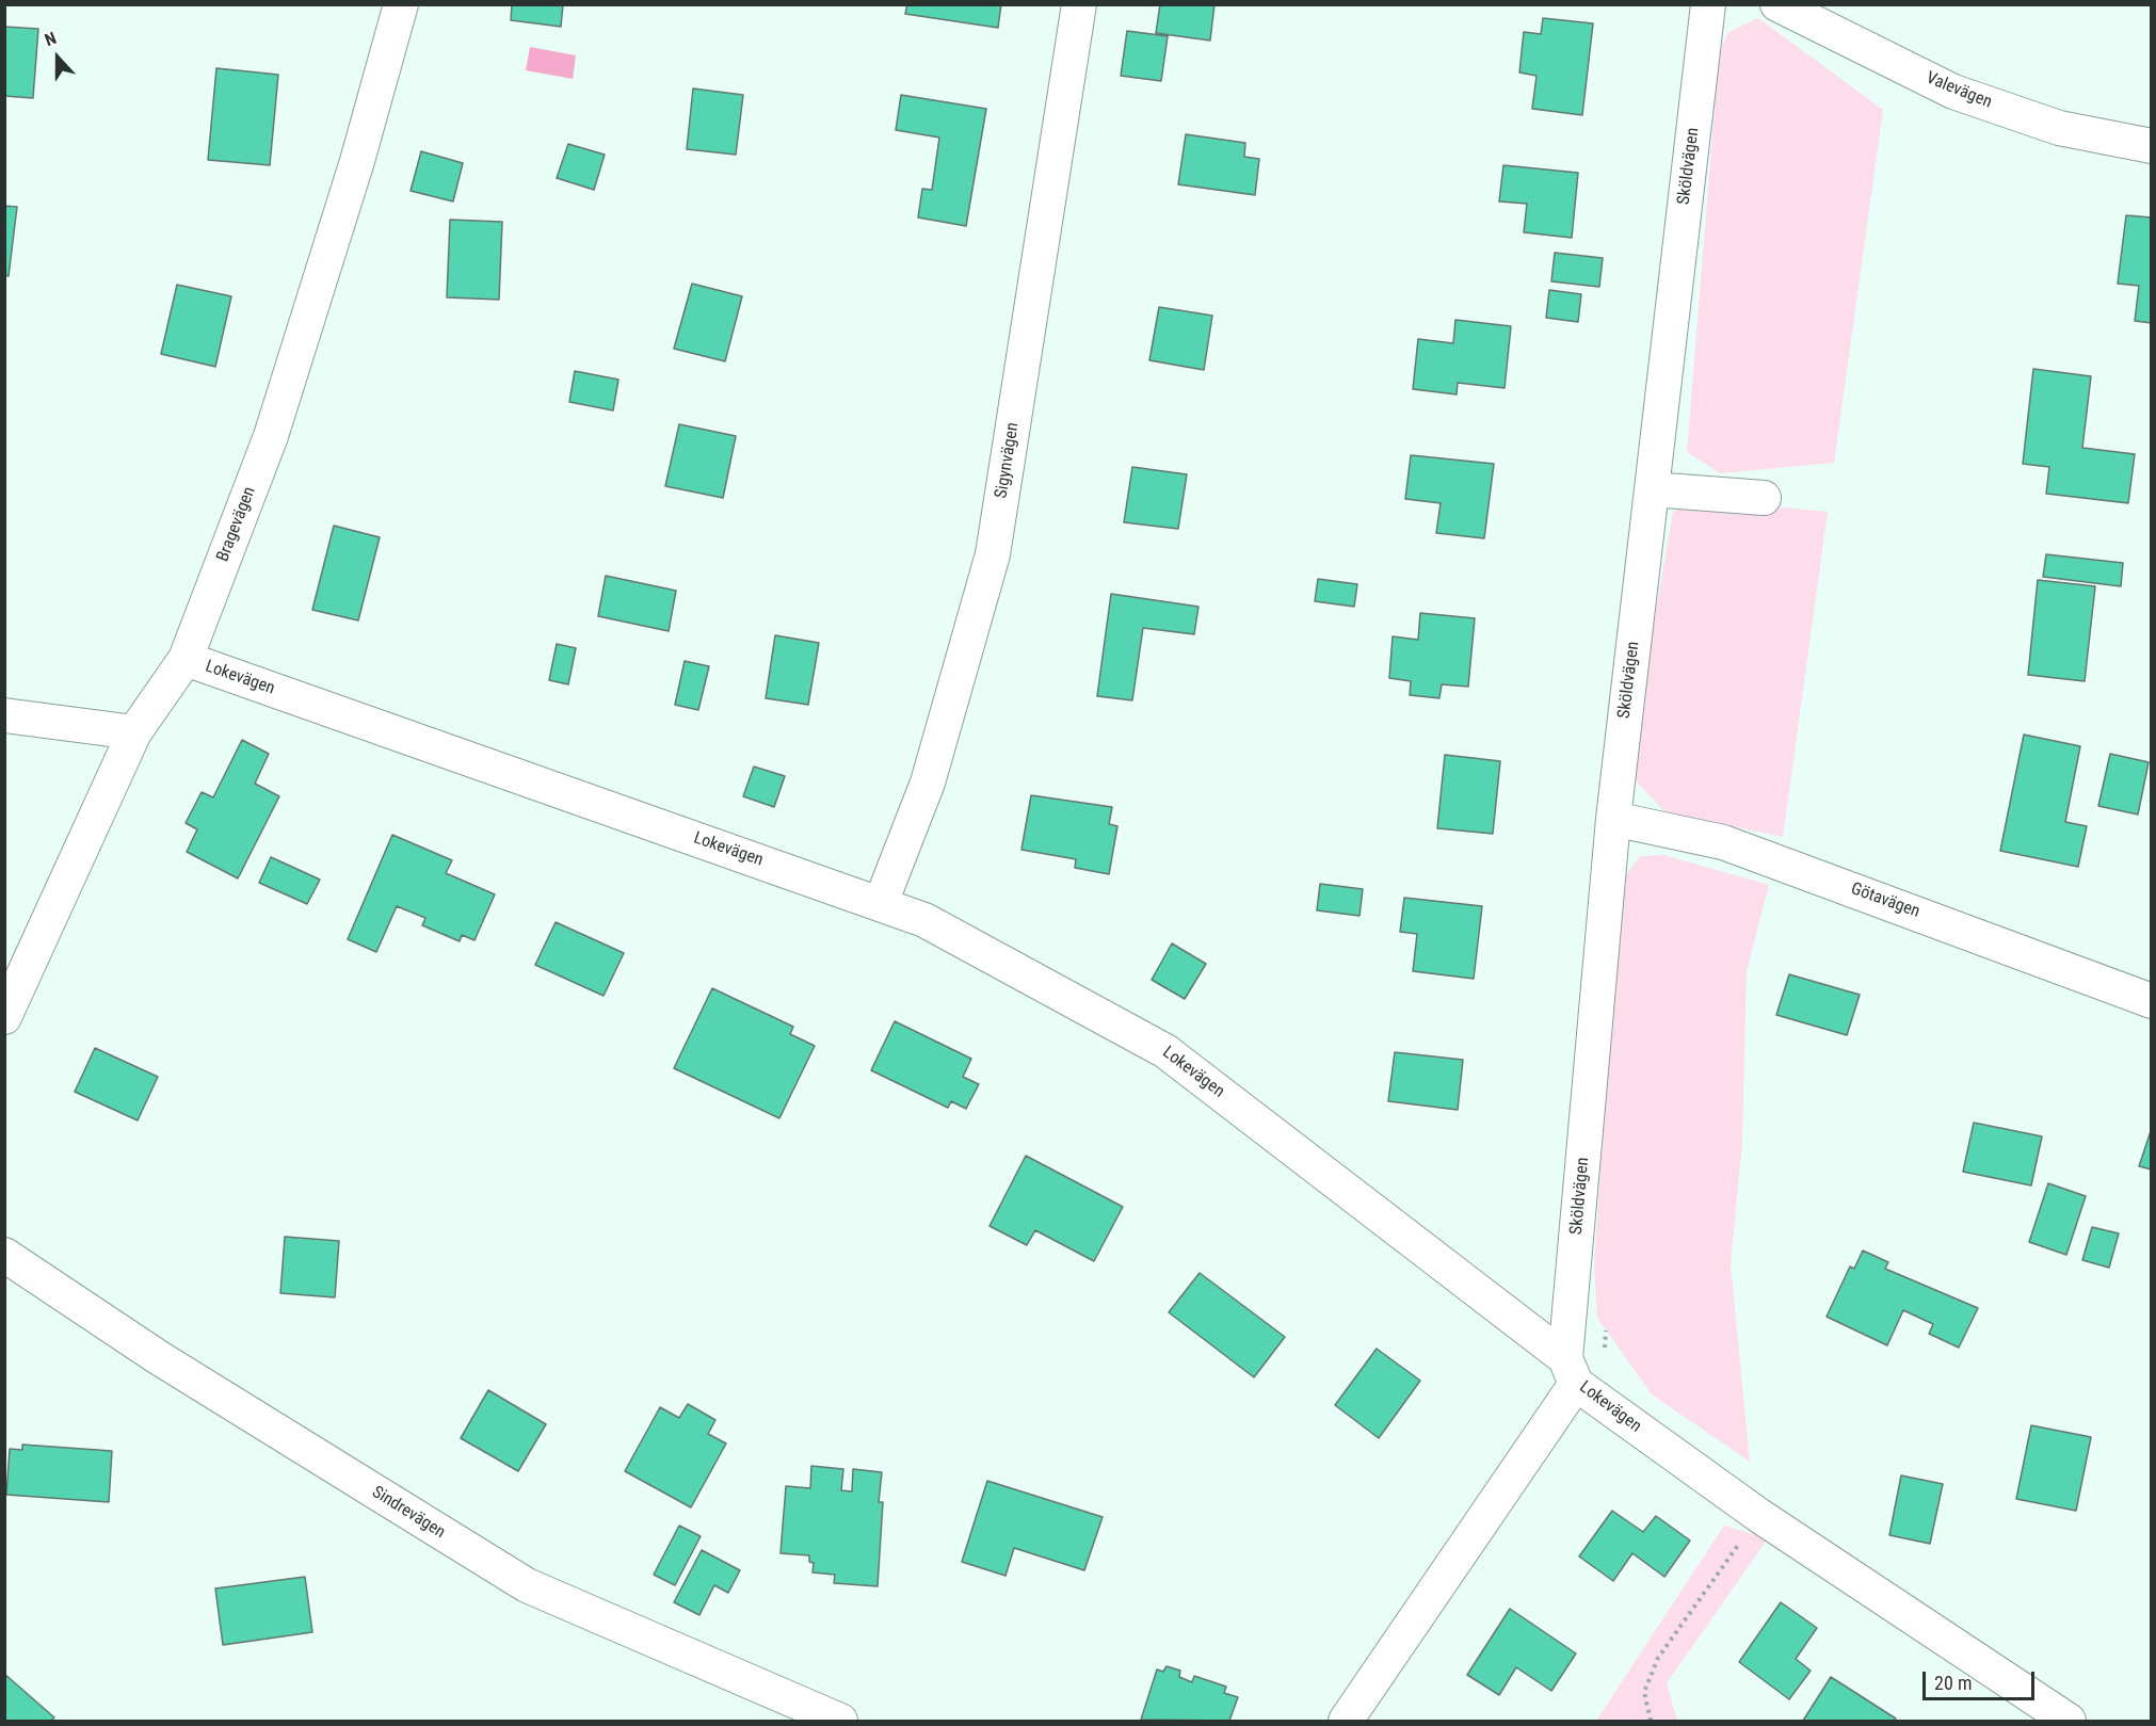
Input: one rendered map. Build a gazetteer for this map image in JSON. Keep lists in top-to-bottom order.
{
  "streets": {
    "street": [
      "Valevägen",
      "Sköldvägen",
      "Sigynvägen",
      "Bragevägen",
      "Lokevägen",
      "Götavägen",
      "Sindrevägen"
    ]
  },
  "crossings": [
    ["Sköldvägen", "Lokevägen"],
    ["Sköldvägen", "Götavägen"],
    ["Sigynvägen", "Lokevägen"],
    ["Bragevägen", "Lokevägen"]
  ],
  "scale_bar": "20 m",
  "north": "top"
}
